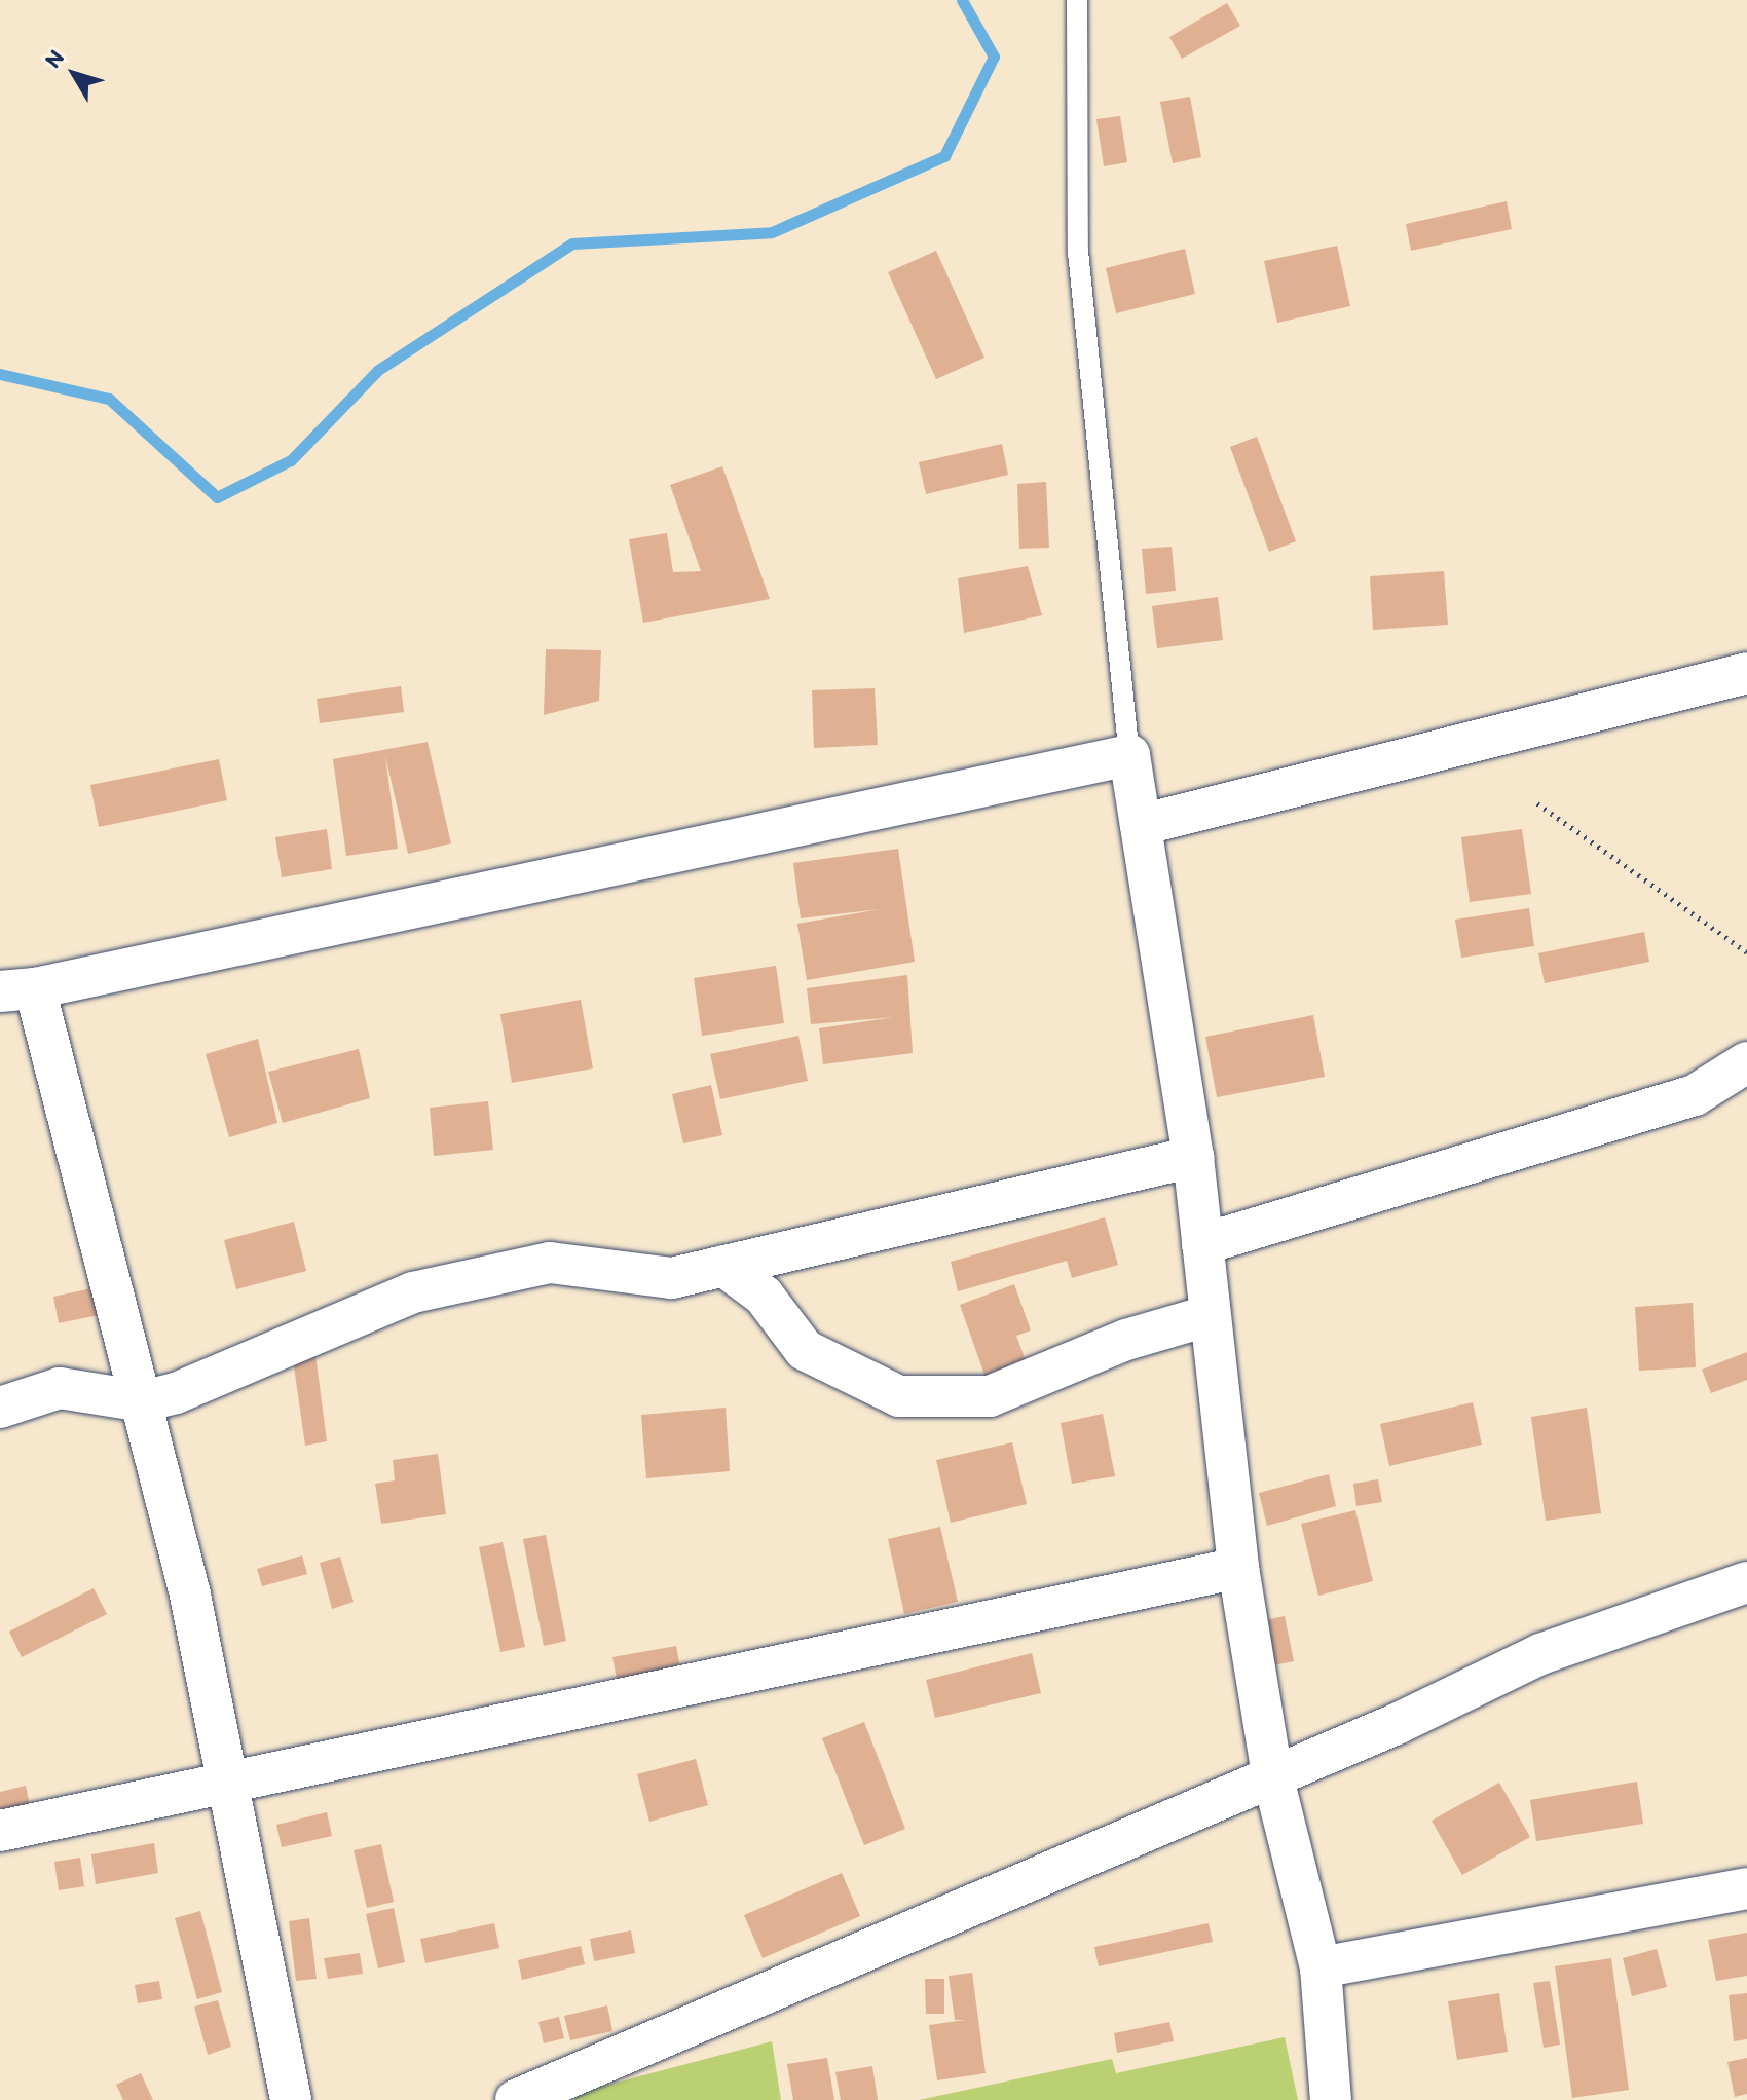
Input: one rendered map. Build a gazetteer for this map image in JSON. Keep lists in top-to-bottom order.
{
  "north": "top left"
}
